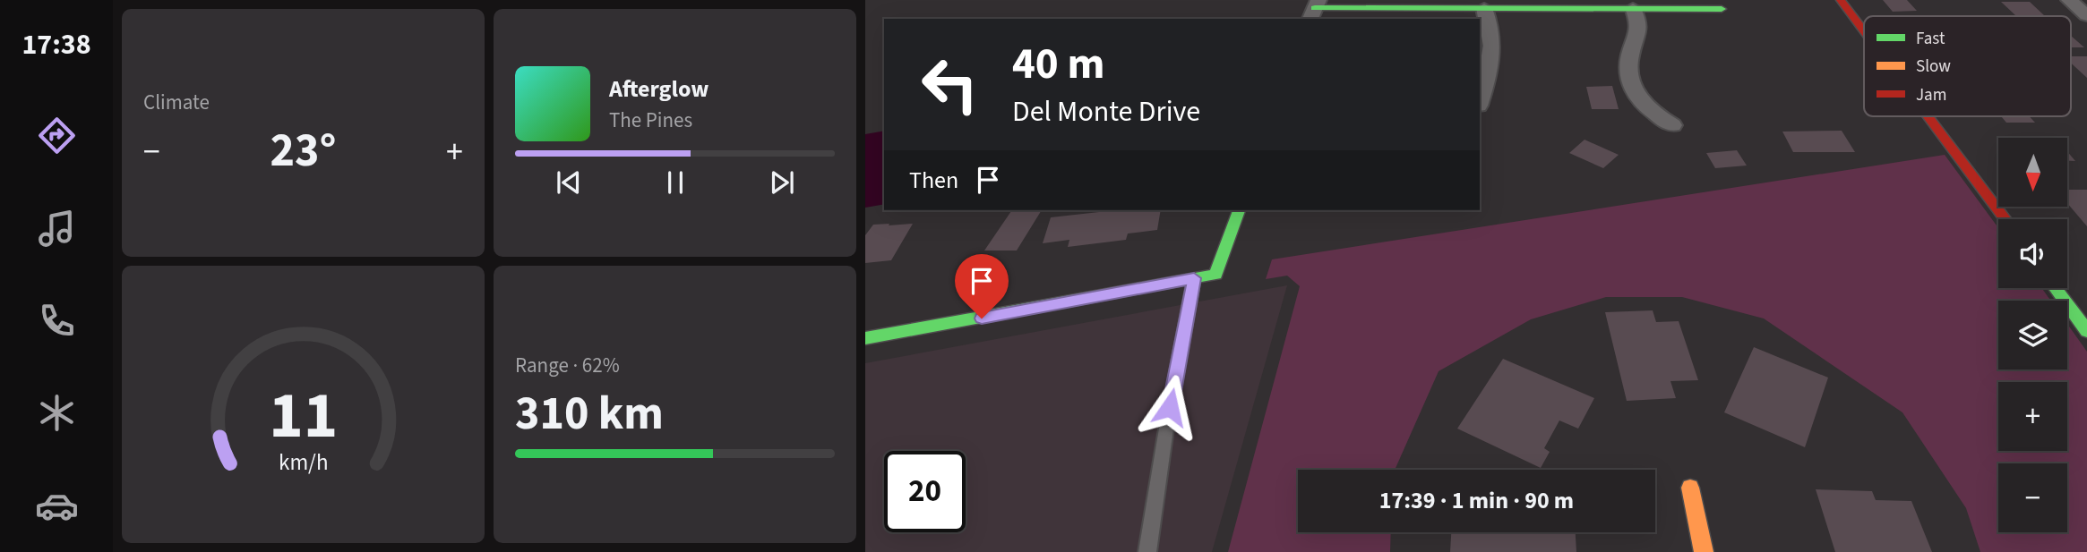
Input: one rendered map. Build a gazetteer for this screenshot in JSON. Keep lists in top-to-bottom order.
{
  "legend": ["Fast", "Slow", "Jam"],
  "north": "bottom",
  "page": {
    "tabs": "17:38",
    "tile": [
      "Climate",
      ["Range · 62%", "310 km"]
    ],
    "turn": ["40 m", "Del Monte Drive"],
    "song": ["Afterglow", "The Pines"],
    "heat": ["−", "23°", "+"],
    "map_buttons": ["+", "−"],
    "then": "Then",
    "limit": "20",
    "trip": "17:39 · 1 min · 90 m",
    "gauge": ["11", "km/h"]
  }
}
